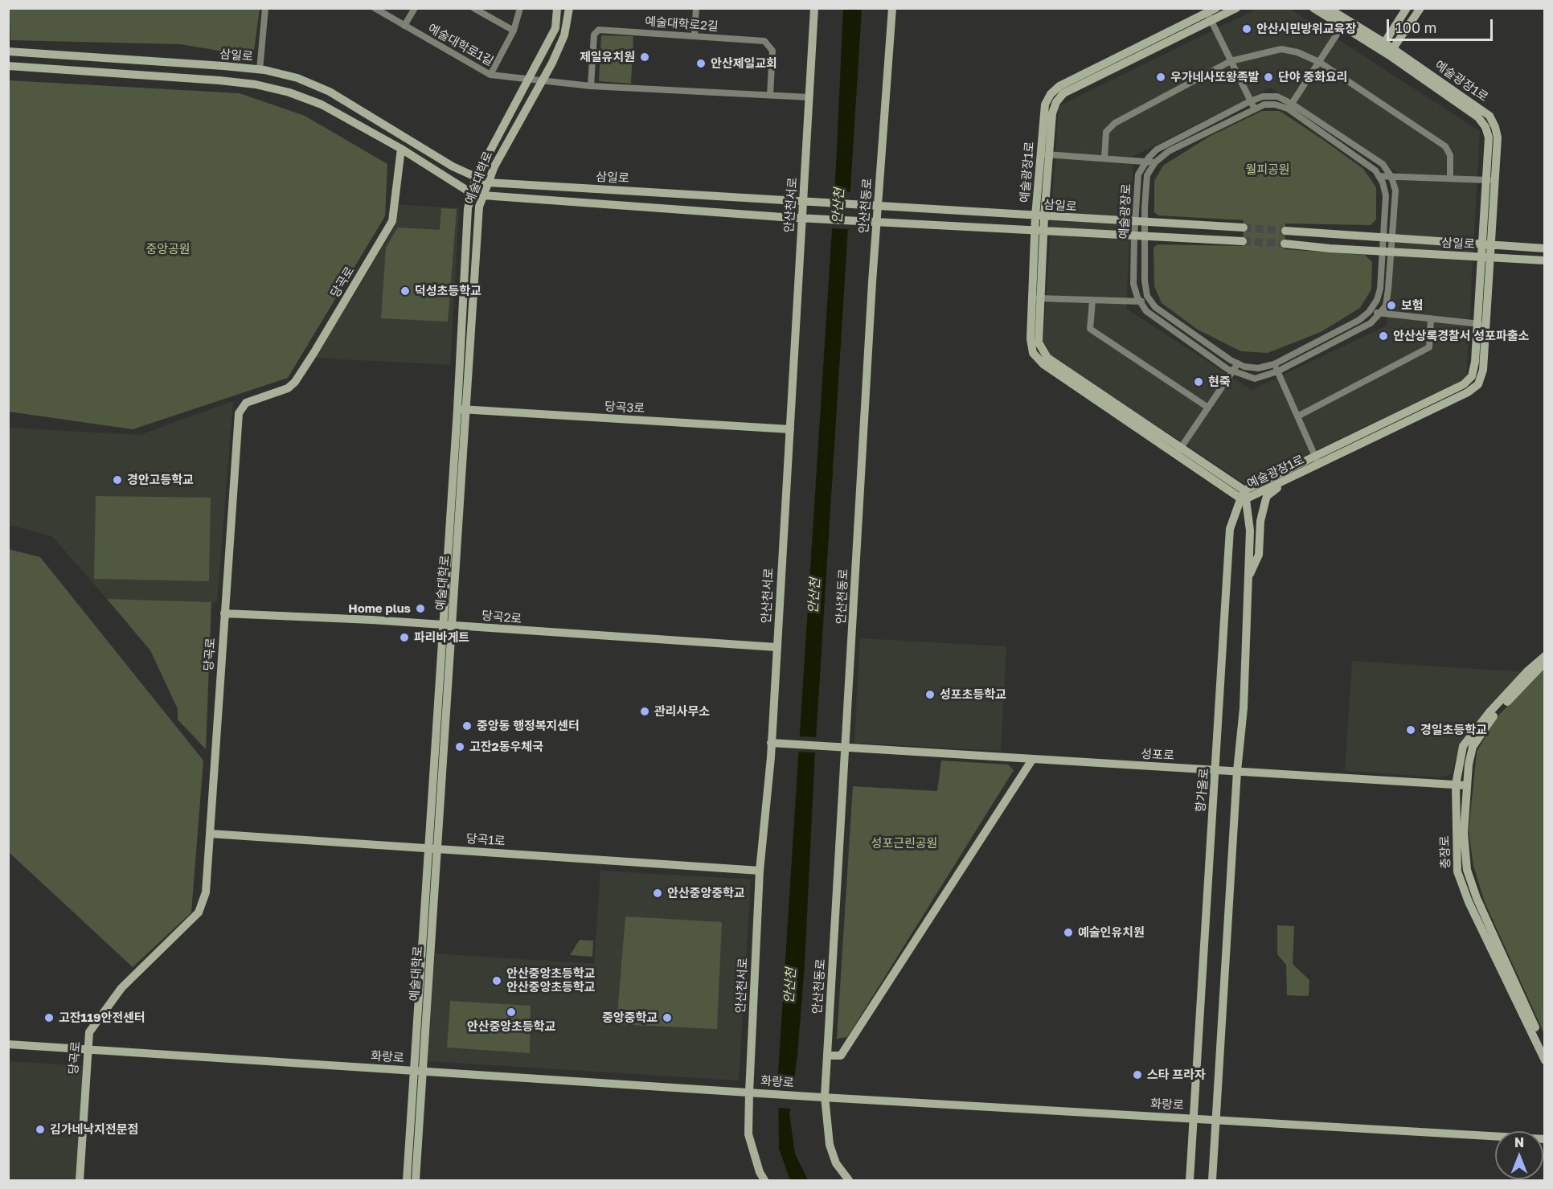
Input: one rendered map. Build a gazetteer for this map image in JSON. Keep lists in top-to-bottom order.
{
  "streets": {
    "street": [
      "예술대학로2길",
      "예술대학로1길",
      "삼일로",
      "예술광장1로",
      "예술대학로",
      "안산천서로",
      "안산천동로",
      "예술광장로",
      "당곡로",
      "당곡3로",
      "당곡2로",
      "성포로",
      "항가울로",
      "당곡1로",
      "충장로",
      "화랑로"
    ]
  },
  "crossings": [
    ["예술대학로1길", "예술대학로"],
    ["삼일로", "예술광장1로"],
    ["삼일로", "예술대학로"],
    ["삼일로", "안산천서로"],
    ["삼일로", "안산천동로"],
    ["삼일로", "예술광장로"],
    ["예술광장1로", "항가울로"],
    ["예술대학로", "당곡3로"],
    ["예술대학로", "당곡2로"],
    ["예술대학로", "당곡1로"],
    ["예술대학로", "화랑로"],
    ["안산천서로", "당곡3로"],
    ["안산천서로", "당곡2로"],
    ["안산천서로", "성포로"],
    ["안산천서로", "당곡1로"],
    ["안산천서로", "화랑로"],
    ["안산천동로", "성포로"],
    ["안산천동로", "화랑로"],
    ["당곡로", "당곡2로"],
    ["당곡로", "당곡1로"],
    ["당곡로", "화랑로"],
    ["성포로", "항가울로"],
    ["성포로", "충장로"],
    ["항가울로", "화랑로"]
  ],
  "water": ["안산천"],
  "parks": ["월피공원", "중앙공원", "성포근린공원"],
  "places": [
    "안산시민방위교육장",
    "제일유치원",
    "안산제일교회",
    "우가네사또왕족발",
    "단야 중화요리",
    "덕성초등학교",
    "보험",
    "안산상록경찰서 성포파출소",
    "현죽",
    "경안고등학교",
    "Home plus",
    "파리바게트",
    "성포초등학교",
    "관리사무소",
    "중앙동 행정복지센터",
    "경일초등학교",
    "고잔2동우체국",
    "안산중앙중학교",
    "예술인유치원",
    "안산중앙초등학교 안산중앙초등학교",
    "안산중앙초등학교",
    "고잔119안전센터",
    "중앙중학교",
    "스타 프라자",
    "김가네낙지전문점"
  ],
  "scale_bar": "100 m",
  "north": "top"
}
